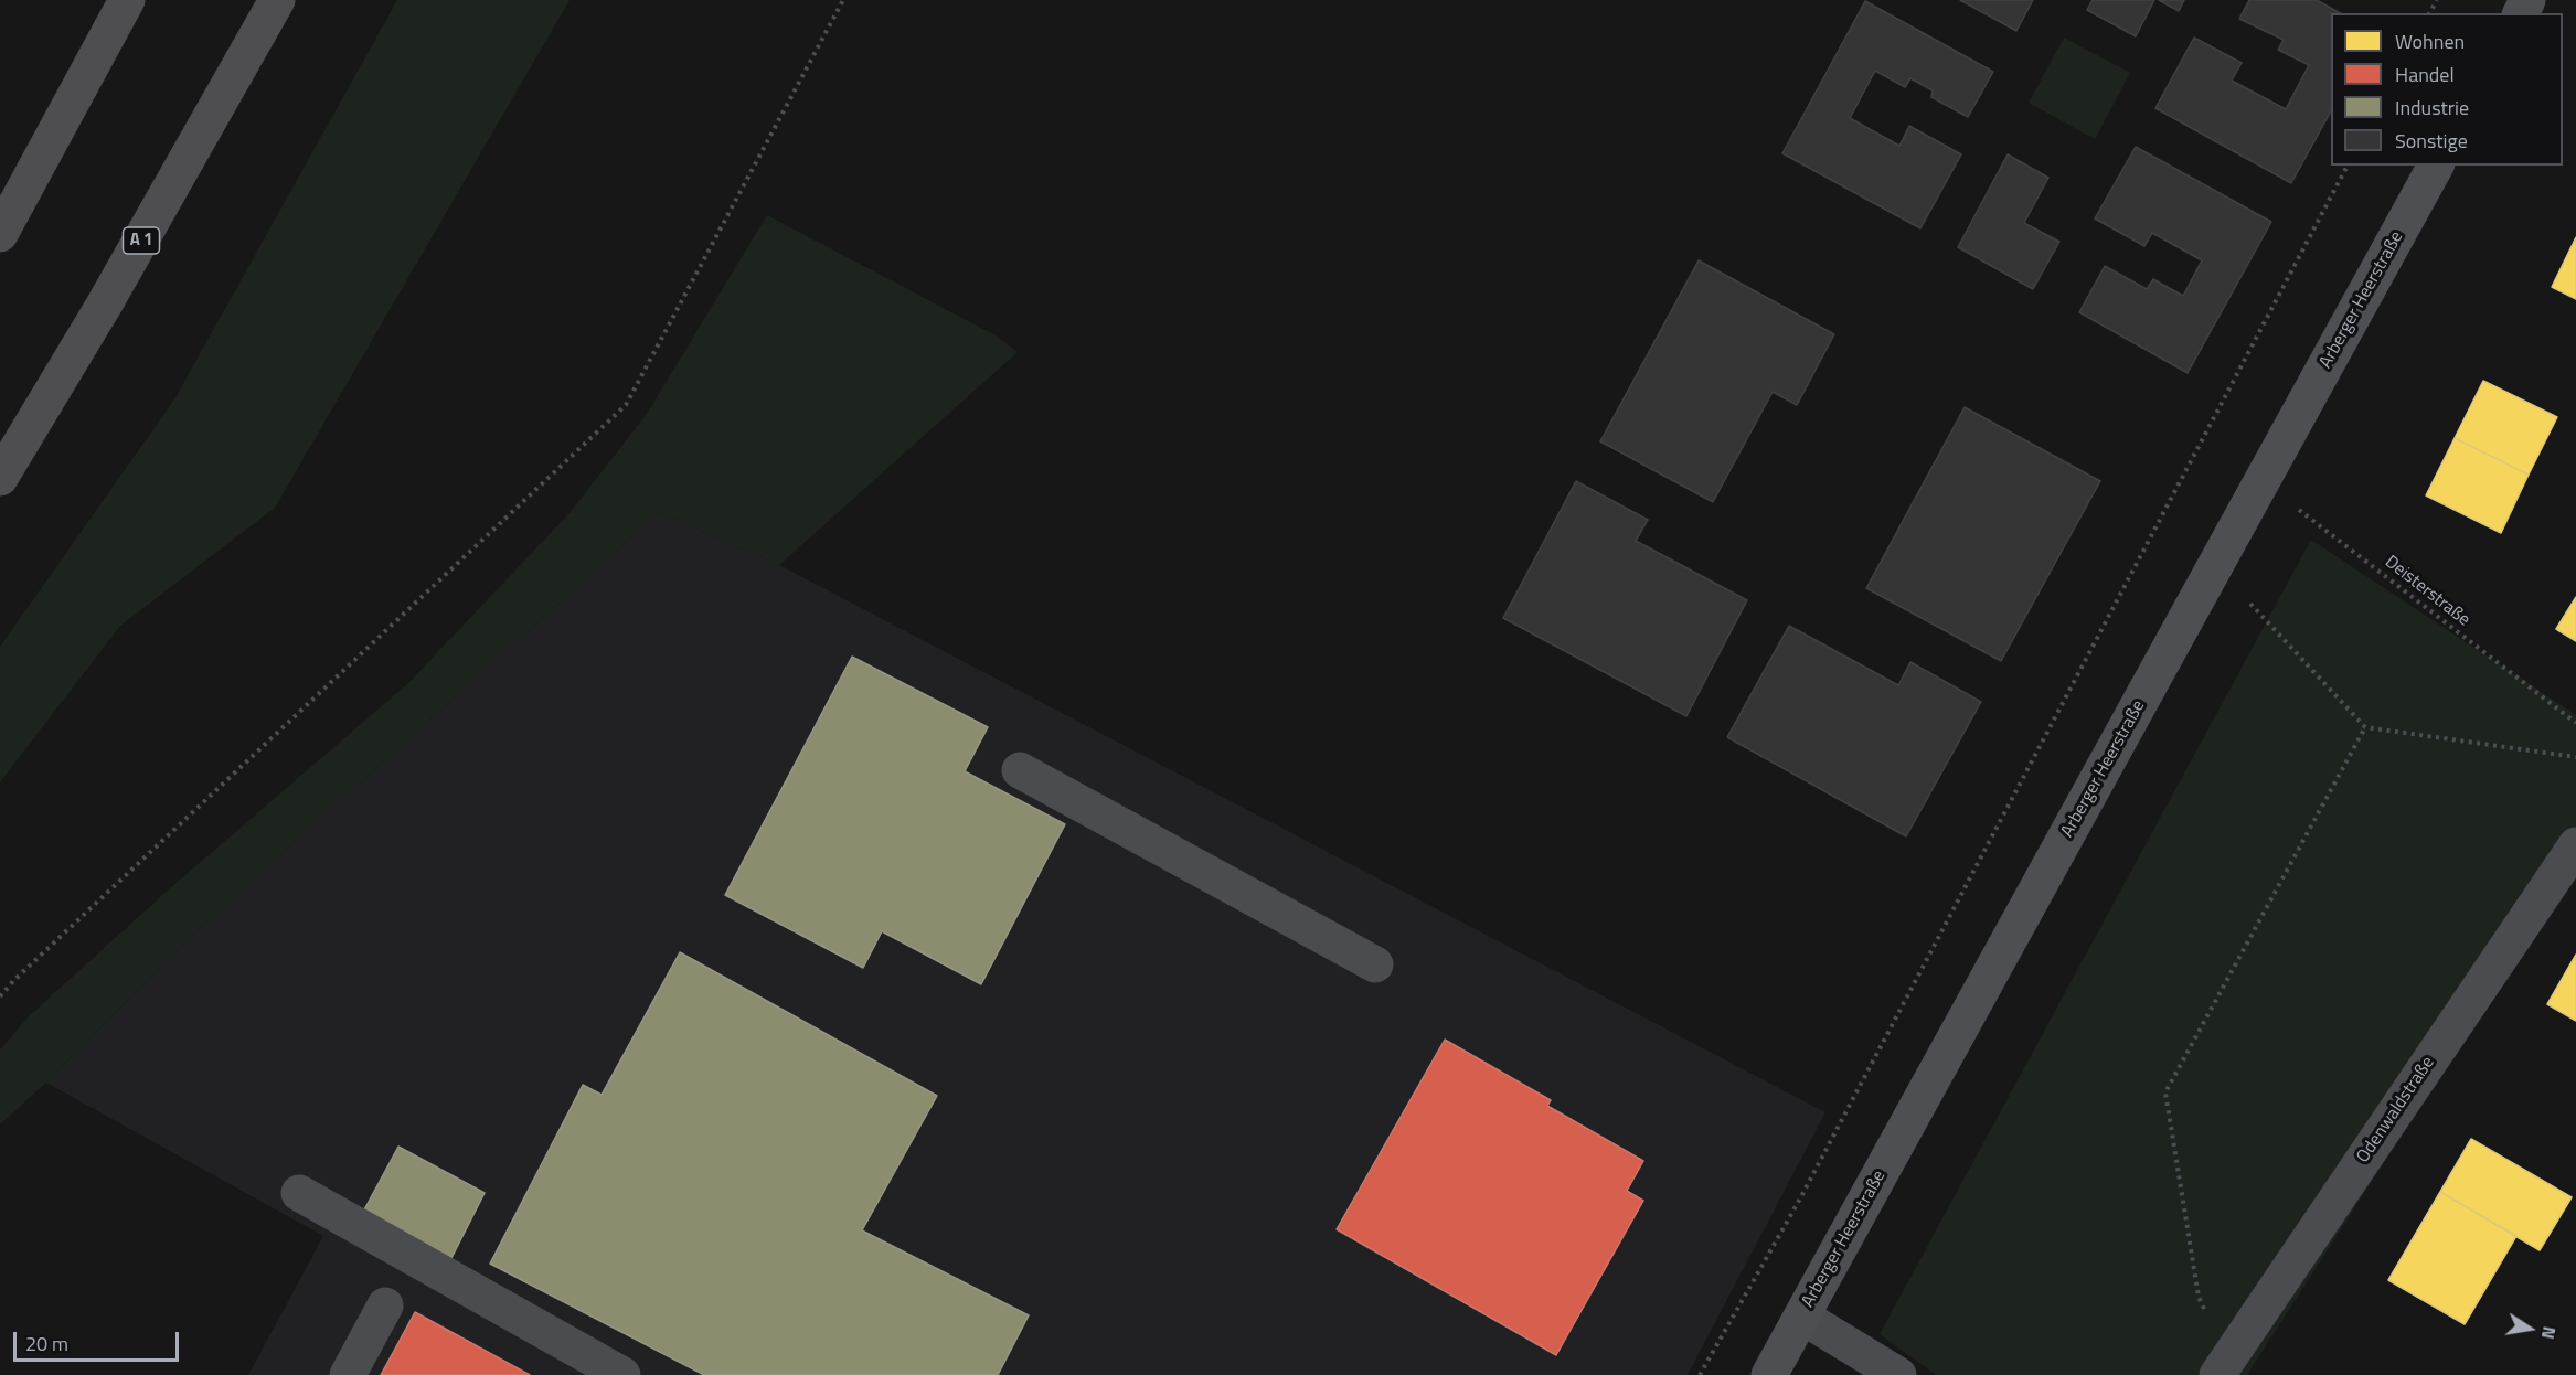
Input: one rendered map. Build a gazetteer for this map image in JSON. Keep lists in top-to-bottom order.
{
  "streets": {
    "highway": ["A 1"],
    "main road": ["Arberger Heerstraße"],
    "street": ["Odenwaldstraße"],
    "path": ["Deisterstraße"]
  },
  "crossings": [
    ["Arberger Heerstraße", "Deisterstraße"]
  ],
  "legend": [
    "Wohnen",
    "Handel",
    "Industrie",
    "Sonstige"
  ],
  "scale_bar": "20 m",
  "north": "right"
}
